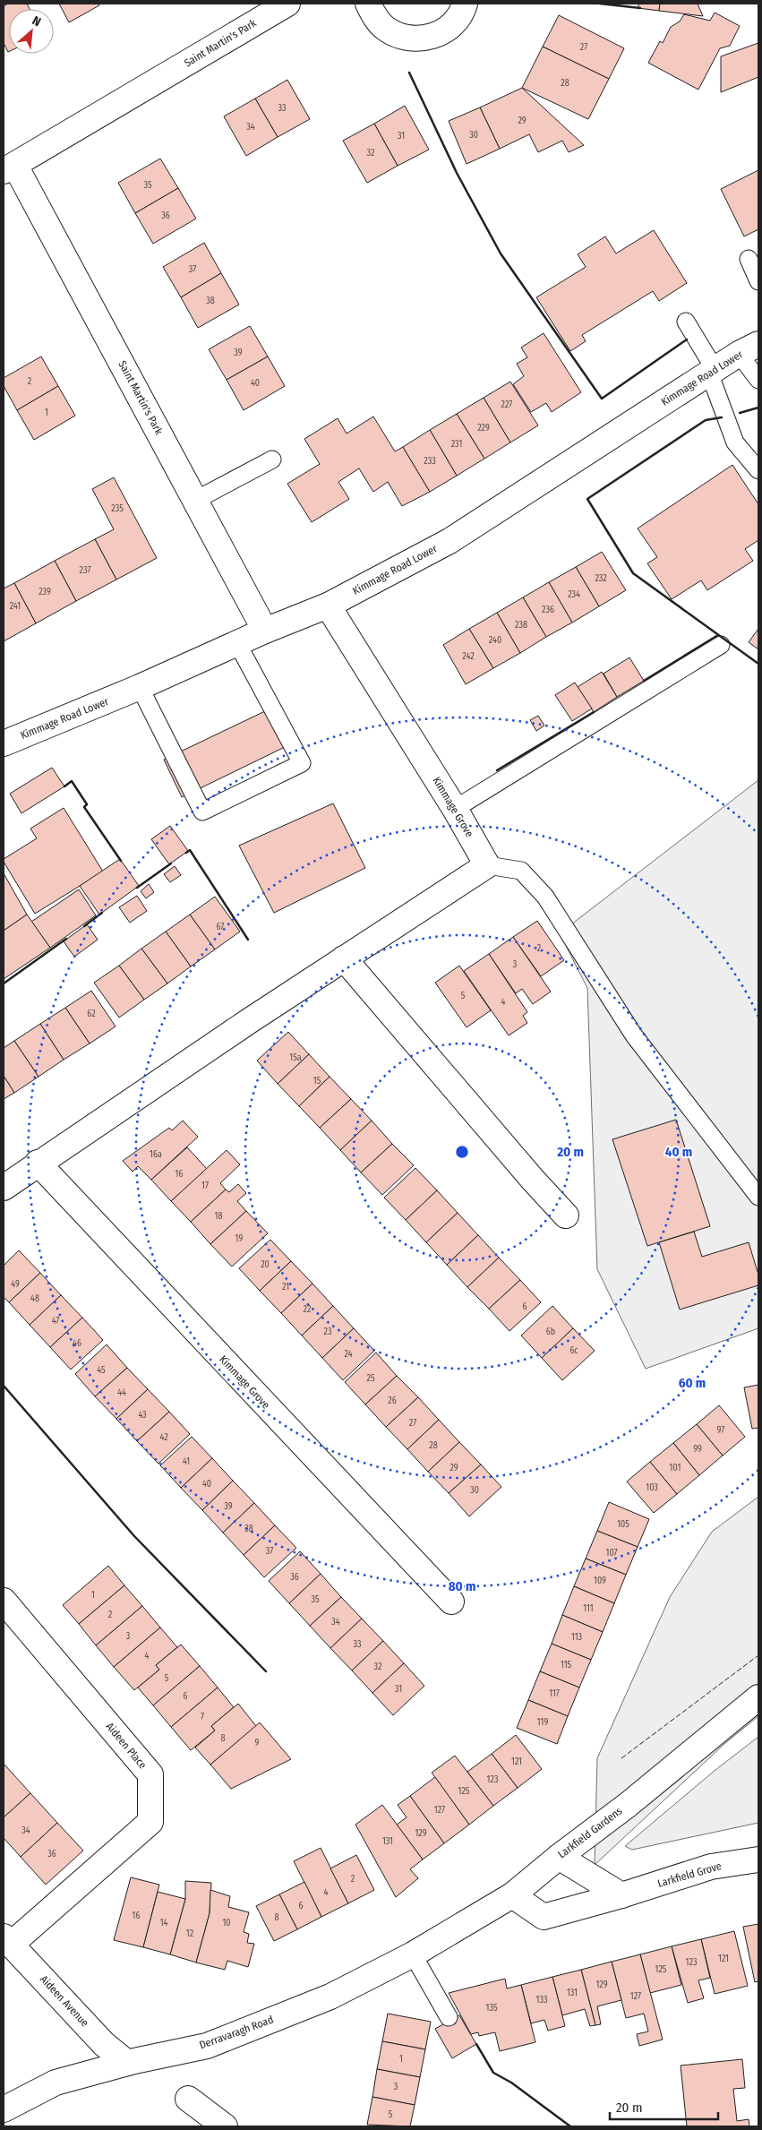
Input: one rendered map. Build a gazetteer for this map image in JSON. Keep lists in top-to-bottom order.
{
  "streets": {
    "street": [
      "Saint Martin's Park",
      "Kimmage Road Lower",
      "Kimmage Grove",
      "Aideen Place",
      "Larkfield Gardens",
      "Larkfield Grove",
      "Aideen Avenue",
      "Derravaragh Road"
    ]
  },
  "crossings": [
    ["Saint Martin's Park", "Kimmage Road Lower"],
    ["Kimmage Road Lower", "Kimmage Grove"],
    ["Aideen Place", "Aideen Avenue"],
    ["Larkfield Gardens", "Larkfield Grove"],
    ["Larkfield Gardens", "Derravaragh Road"],
    ["Aideen Avenue", "Derravaragh Road"]
  ],
  "house_numbers": [
    "27",
    "28",
    "33",
    "29",
    "34",
    "30",
    "31",
    "32",
    "35",
    "36",
    "37",
    "38",
    "39",
    "2",
    "40",
    "227",
    "1",
    "229",
    "231",
    "233",
    "235",
    "237",
    "232",
    "239",
    "234",
    "241",
    "236",
    "238",
    "240",
    "242",
    "67",
    "2",
    "3",
    "5",
    "4",
    "62",
    "15a",
    "15",
    "16a",
    "16",
    "17",
    "18",
    "19",
    "20",
    "49",
    "21",
    "48",
    "6",
    "22",
    "47",
    "23",
    "6b",
    "46",
    "6c",
    "24",
    "45",
    "25",
    "44",
    "26",
    "43",
    "27",
    "97",
    "42",
    "28",
    "99",
    "41",
    "29",
    "101",
    "40",
    "103",
    "30",
    "39",
    "105",
    "38",
    "37",
    "107",
    "36",
    "109",
    "1",
    "35",
    "111",
    "2",
    "34",
    "3",
    "113",
    "33",
    "4",
    "115",
    "32",
    "5",
    "31",
    "117",
    "6",
    "7",
    "119",
    "8",
    "9",
    "121",
    "123",
    "125",
    "127",
    "34",
    "129",
    "131",
    "36",
    "2",
    "4",
    "6",
    "16",
    "8",
    "14",
    "10",
    "12",
    "121",
    "123",
    "125",
    "129",
    "131",
    "127",
    "133",
    "135",
    "1",
    "3",
    "5"
  ],
  "scale_bar": "20 m",
  "north": "top right",
  "rings": [
    "20 m",
    "40 m",
    "60 m",
    "80 m"
  ]
}
